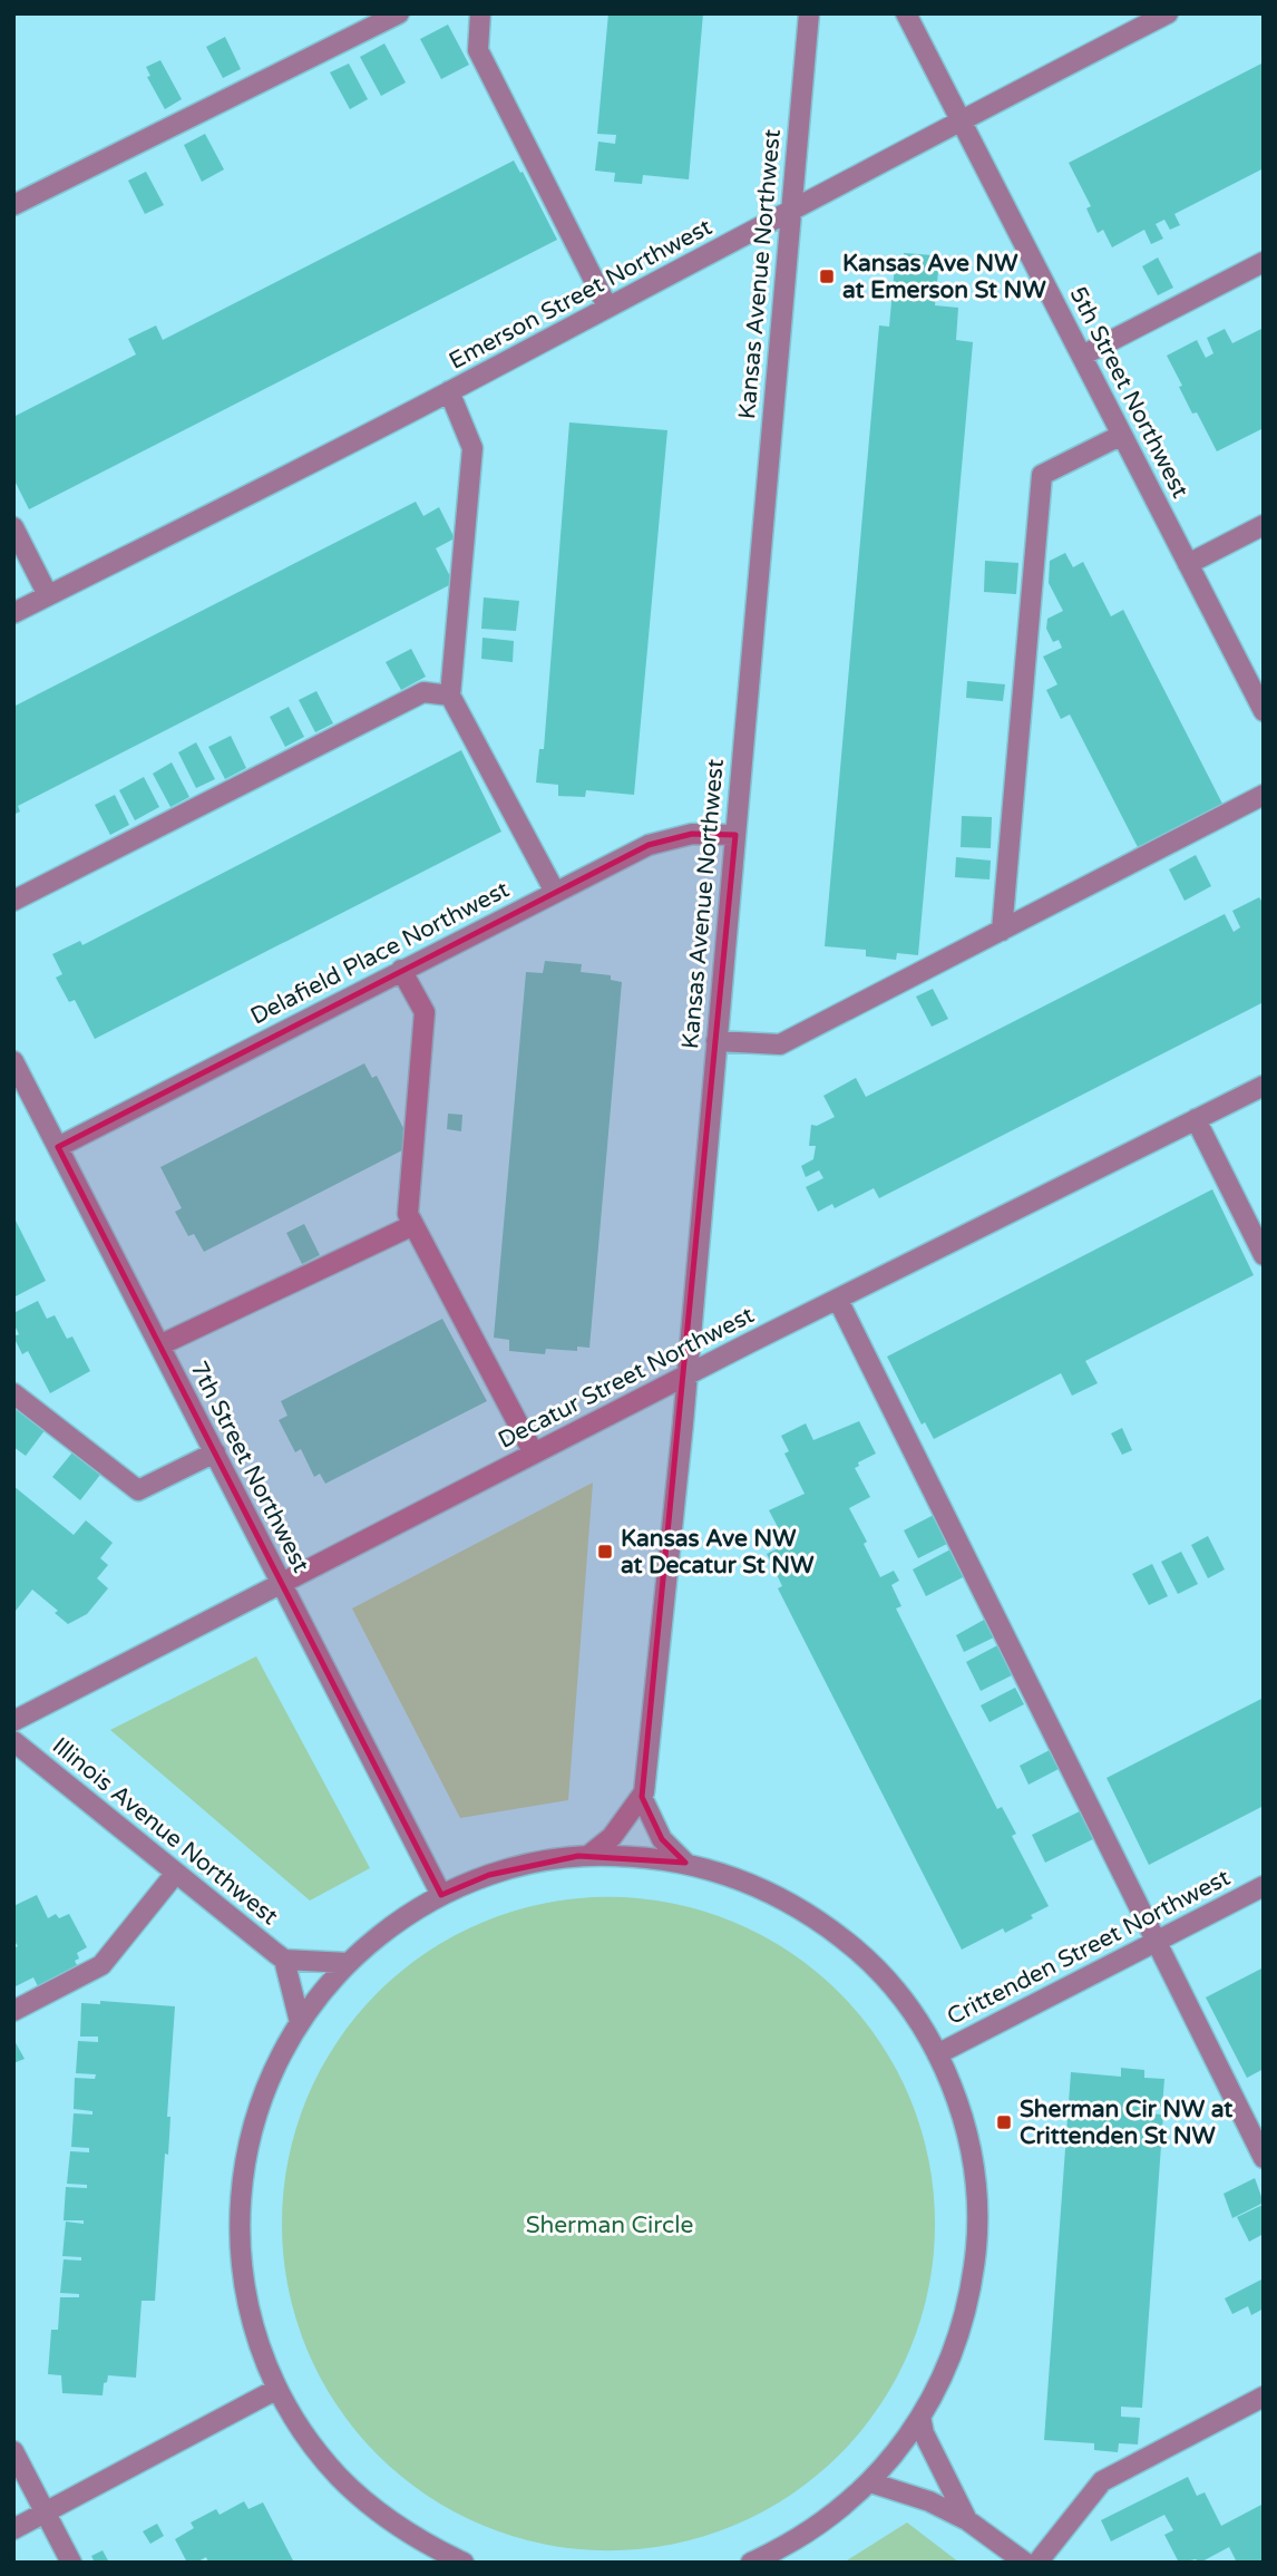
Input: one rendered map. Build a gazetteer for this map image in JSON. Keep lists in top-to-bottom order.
{
  "streets": {
    "street": [
      "Kansas Avenue Northwest",
      "Emerson Street Northwest",
      "5th Street Northwest",
      "Delafield Place Northwest",
      "Decatur Street Northwest",
      "7th Street Northwest",
      "Illinois Avenue Northwest",
      "Crittenden Street Northwest"
    ]
  },
  "crossings": [
    ["Kansas Avenue Northwest", "Emerson Street Northwest"],
    ["Kansas Avenue Northwest", "Delafield Place Northwest"],
    ["Kansas Avenue Northwest", "Decatur Street Northwest"],
    ["Emerson Street Northwest", "5th Street Northwest"],
    ["Delafield Place Northwest", "7th Street Northwest"],
    ["Decatur Street Northwest", "7th Street Northwest"]
  ],
  "parks": ["Sherman Circle"],
  "places": {
    "transit": ["Kansas Ave NW at Emerson St NW", "Kansas Ave NW at Decatur St NW", "Sherman Cir NW at Crittenden St NW"]
  }
}
